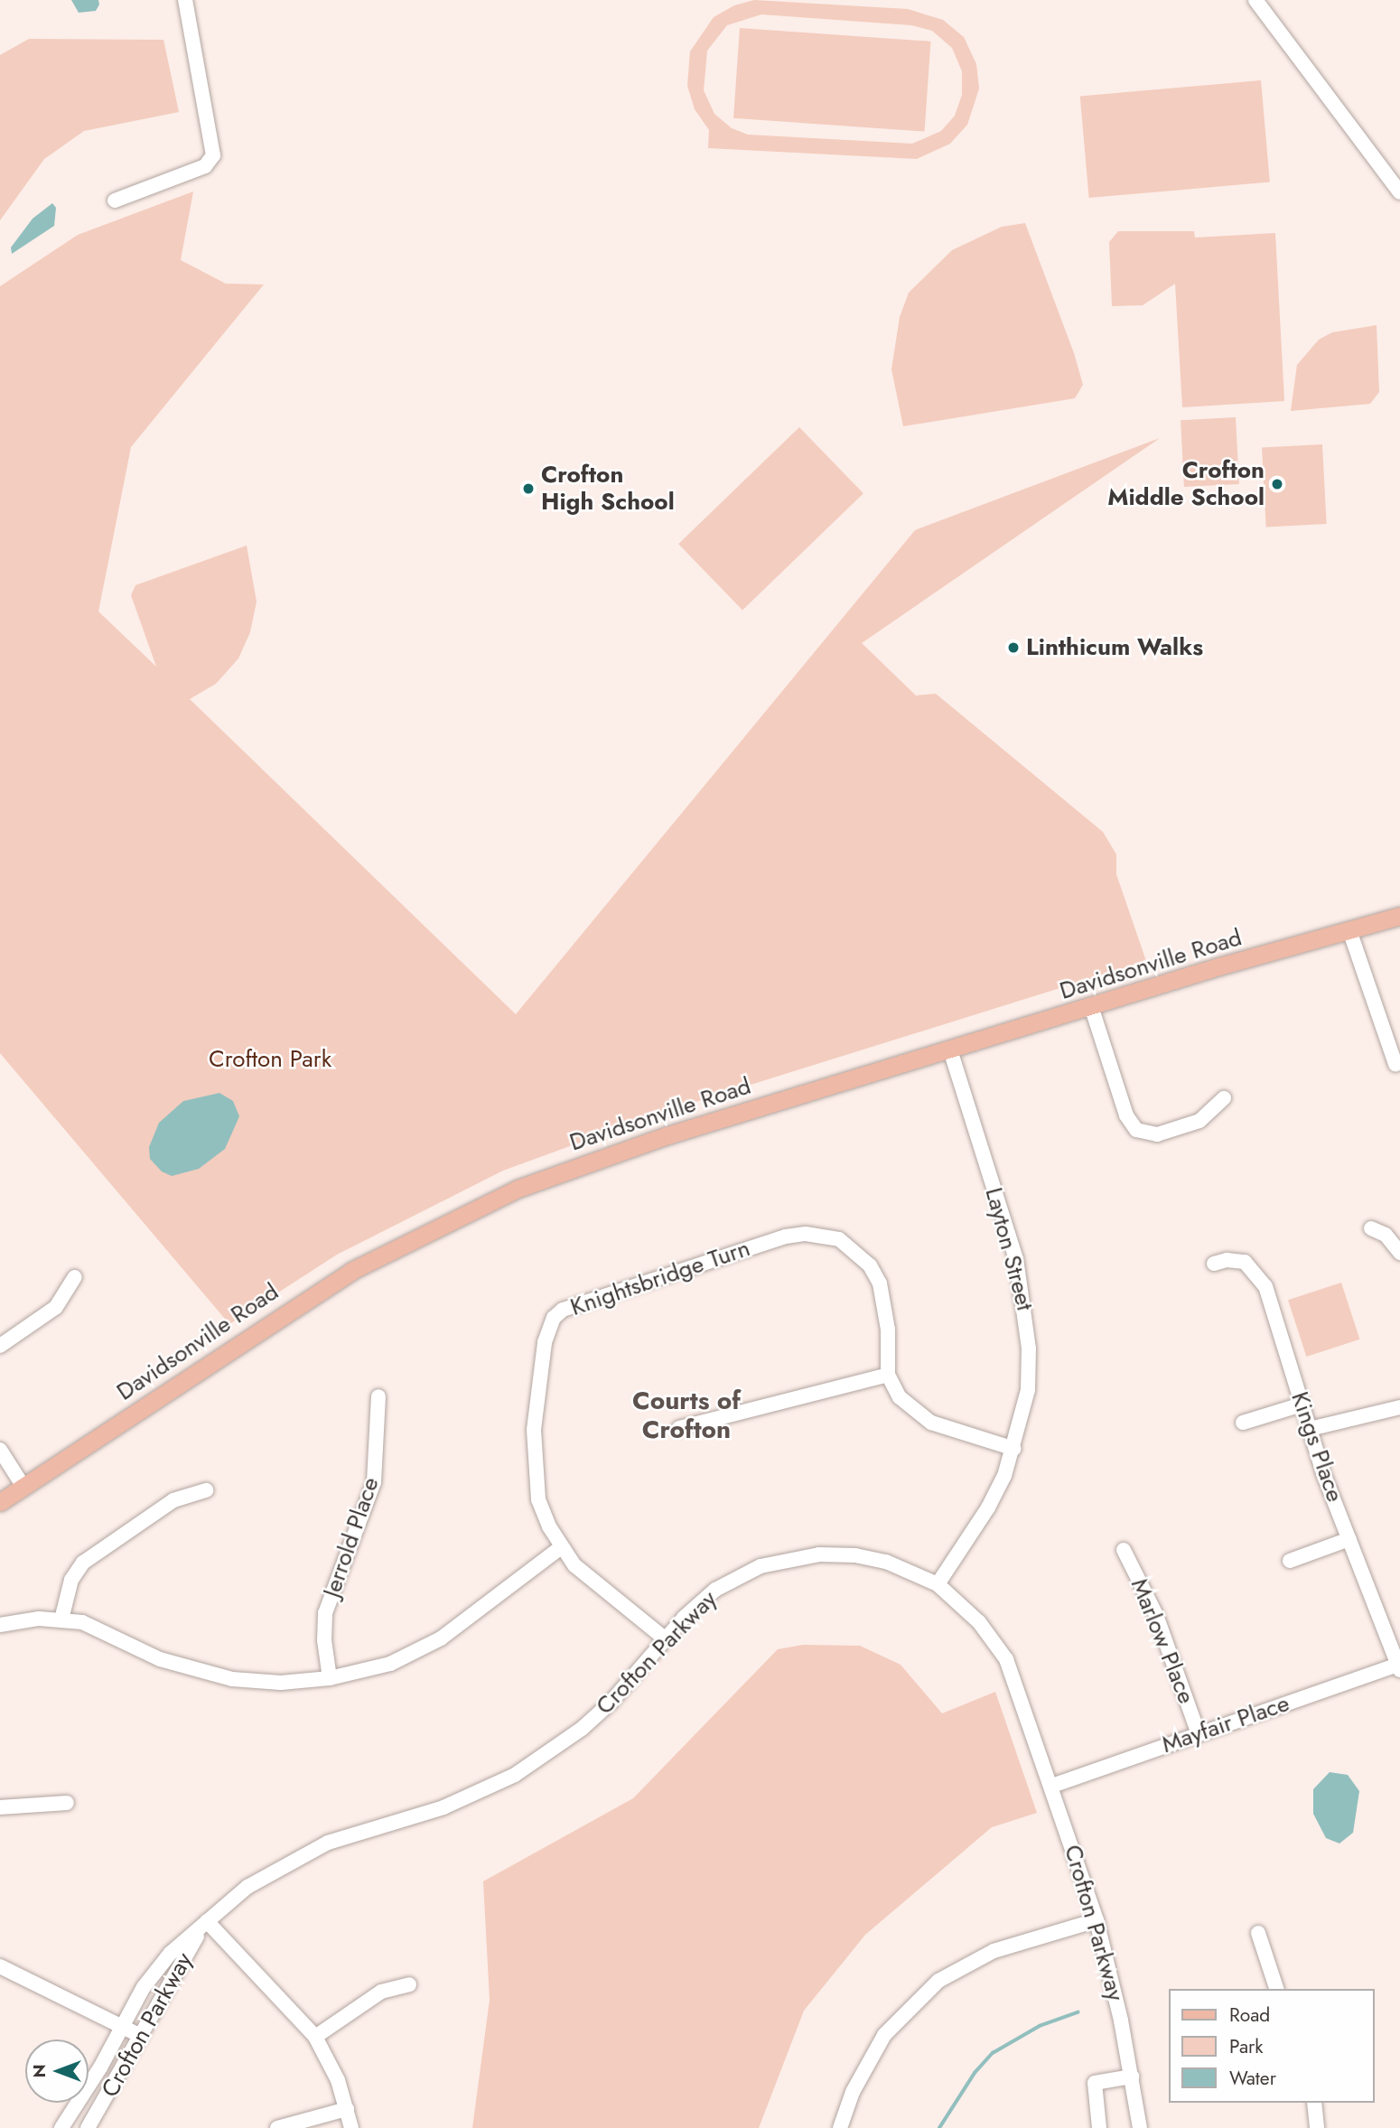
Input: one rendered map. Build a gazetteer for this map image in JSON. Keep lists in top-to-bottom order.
{
  "streets": {
    "main road": ["Davidsonville Road"],
    "street": [
      "Layton Street",
      "Knightsbridge Turn",
      "Kings Place",
      "Jerrold Place",
      "Marlow Place",
      "Crofton Parkway",
      "Mayfair Place"
    ]
  },
  "crossings": [
    ["Davidsonville Road", "Layton Street"],
    ["Layton Street", "Crofton Parkway"],
    ["Knightsbridge Turn", "Crofton Parkway"],
    ["Kings Place", "Mayfair Place"],
    ["Marlow Place", "Mayfair Place"],
    ["Crofton Parkway", "Mayfair Place"]
  ],
  "districts": ["Courts of Crofton"],
  "parks": ["Crofton Park"],
  "places": ["Crofton Middle School", "Crofton High School", "Linthicum Walks"],
  "legend": ["Road", "Park", "Water"],
  "north": "left"
}
